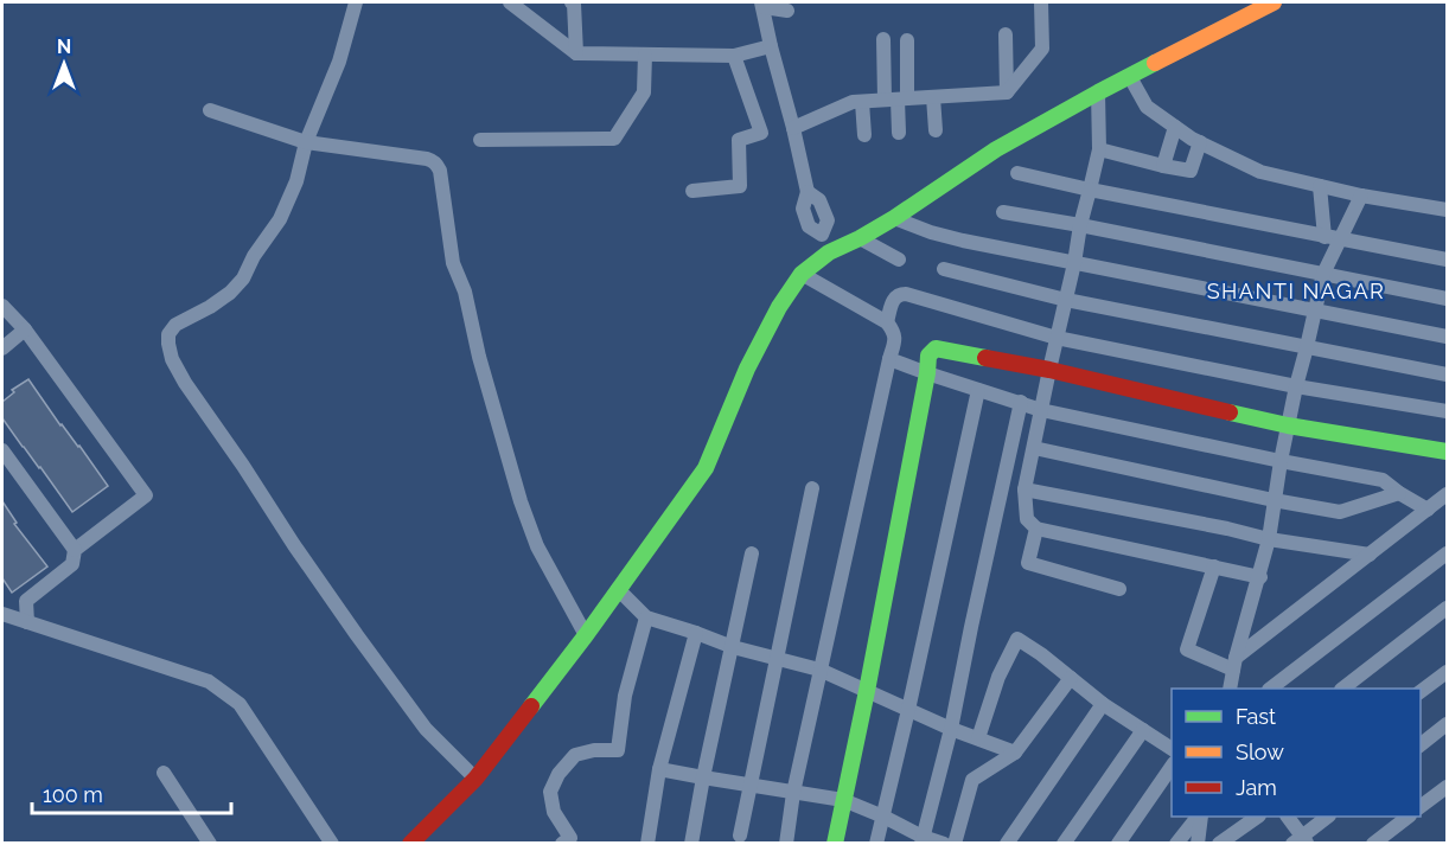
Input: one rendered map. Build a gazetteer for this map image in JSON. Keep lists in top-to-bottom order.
{
  "districts": ["SHANTI NAGAR"],
  "legend": ["Fast", "Slow", "Jam"],
  "scale_bar": "100 m",
  "north": "top"
}
